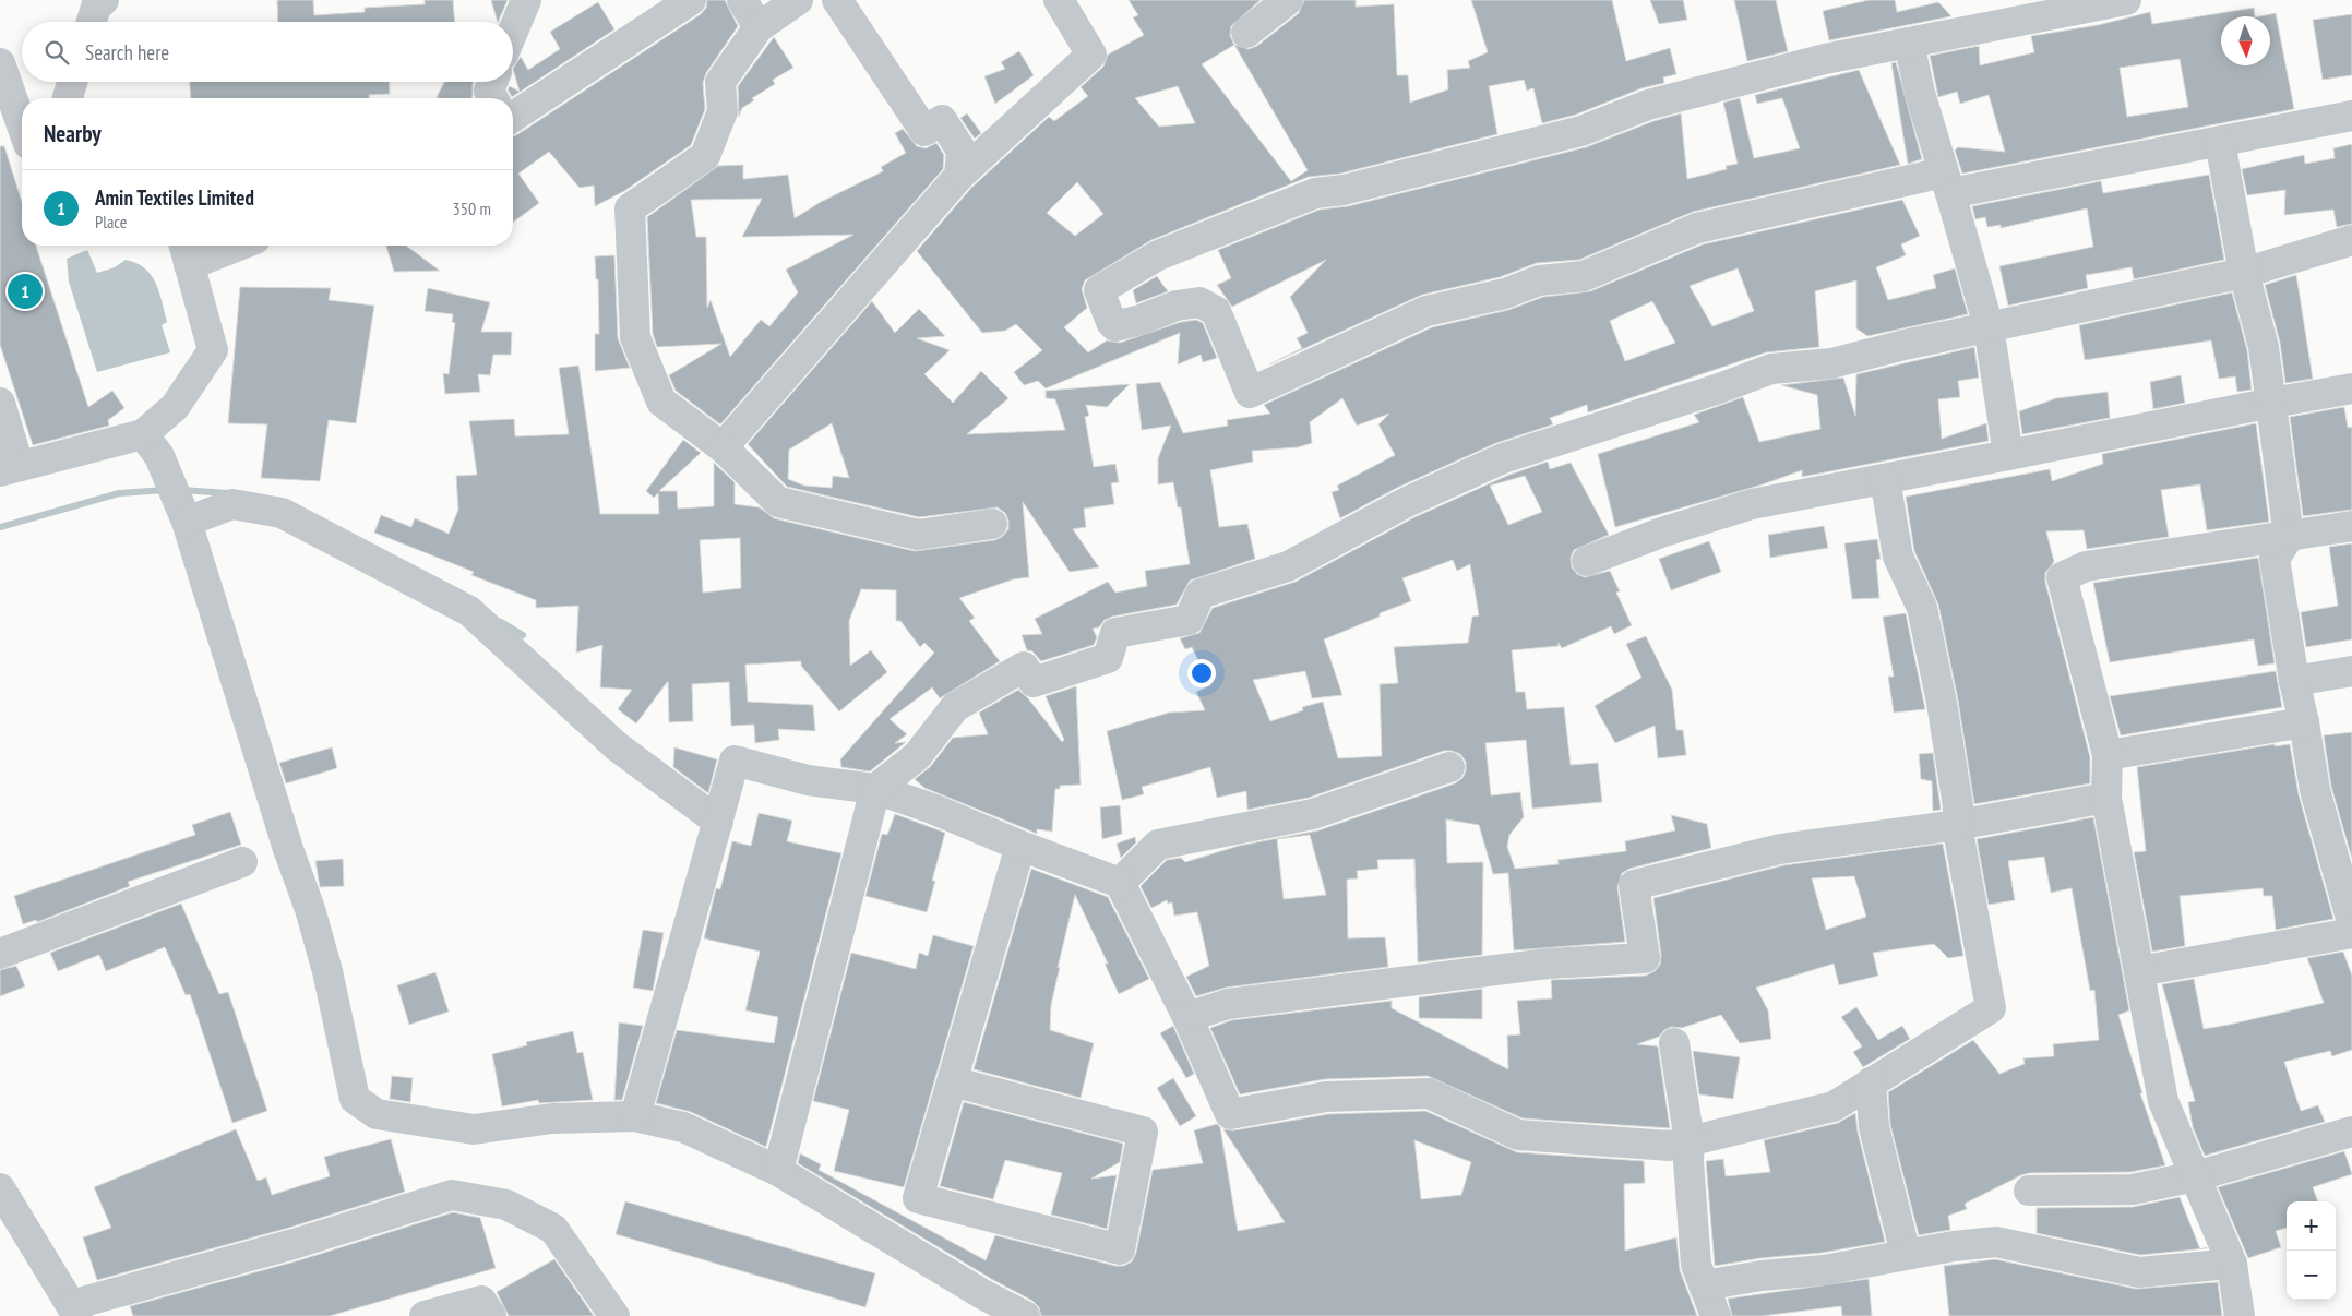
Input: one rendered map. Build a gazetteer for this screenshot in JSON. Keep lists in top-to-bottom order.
{
  "north": "bottom",
  "page": {
    "search": "Search here",
    "heading": "Nearby",
    "list": [
      {
        "mark": "1",
        "name": "Amin Textiles Limited",
        "note": "Place",
        "value": "350 m"
      }
    ],
    "pins": "1",
    "map_buttons": ["+", "−"]
  }
}
